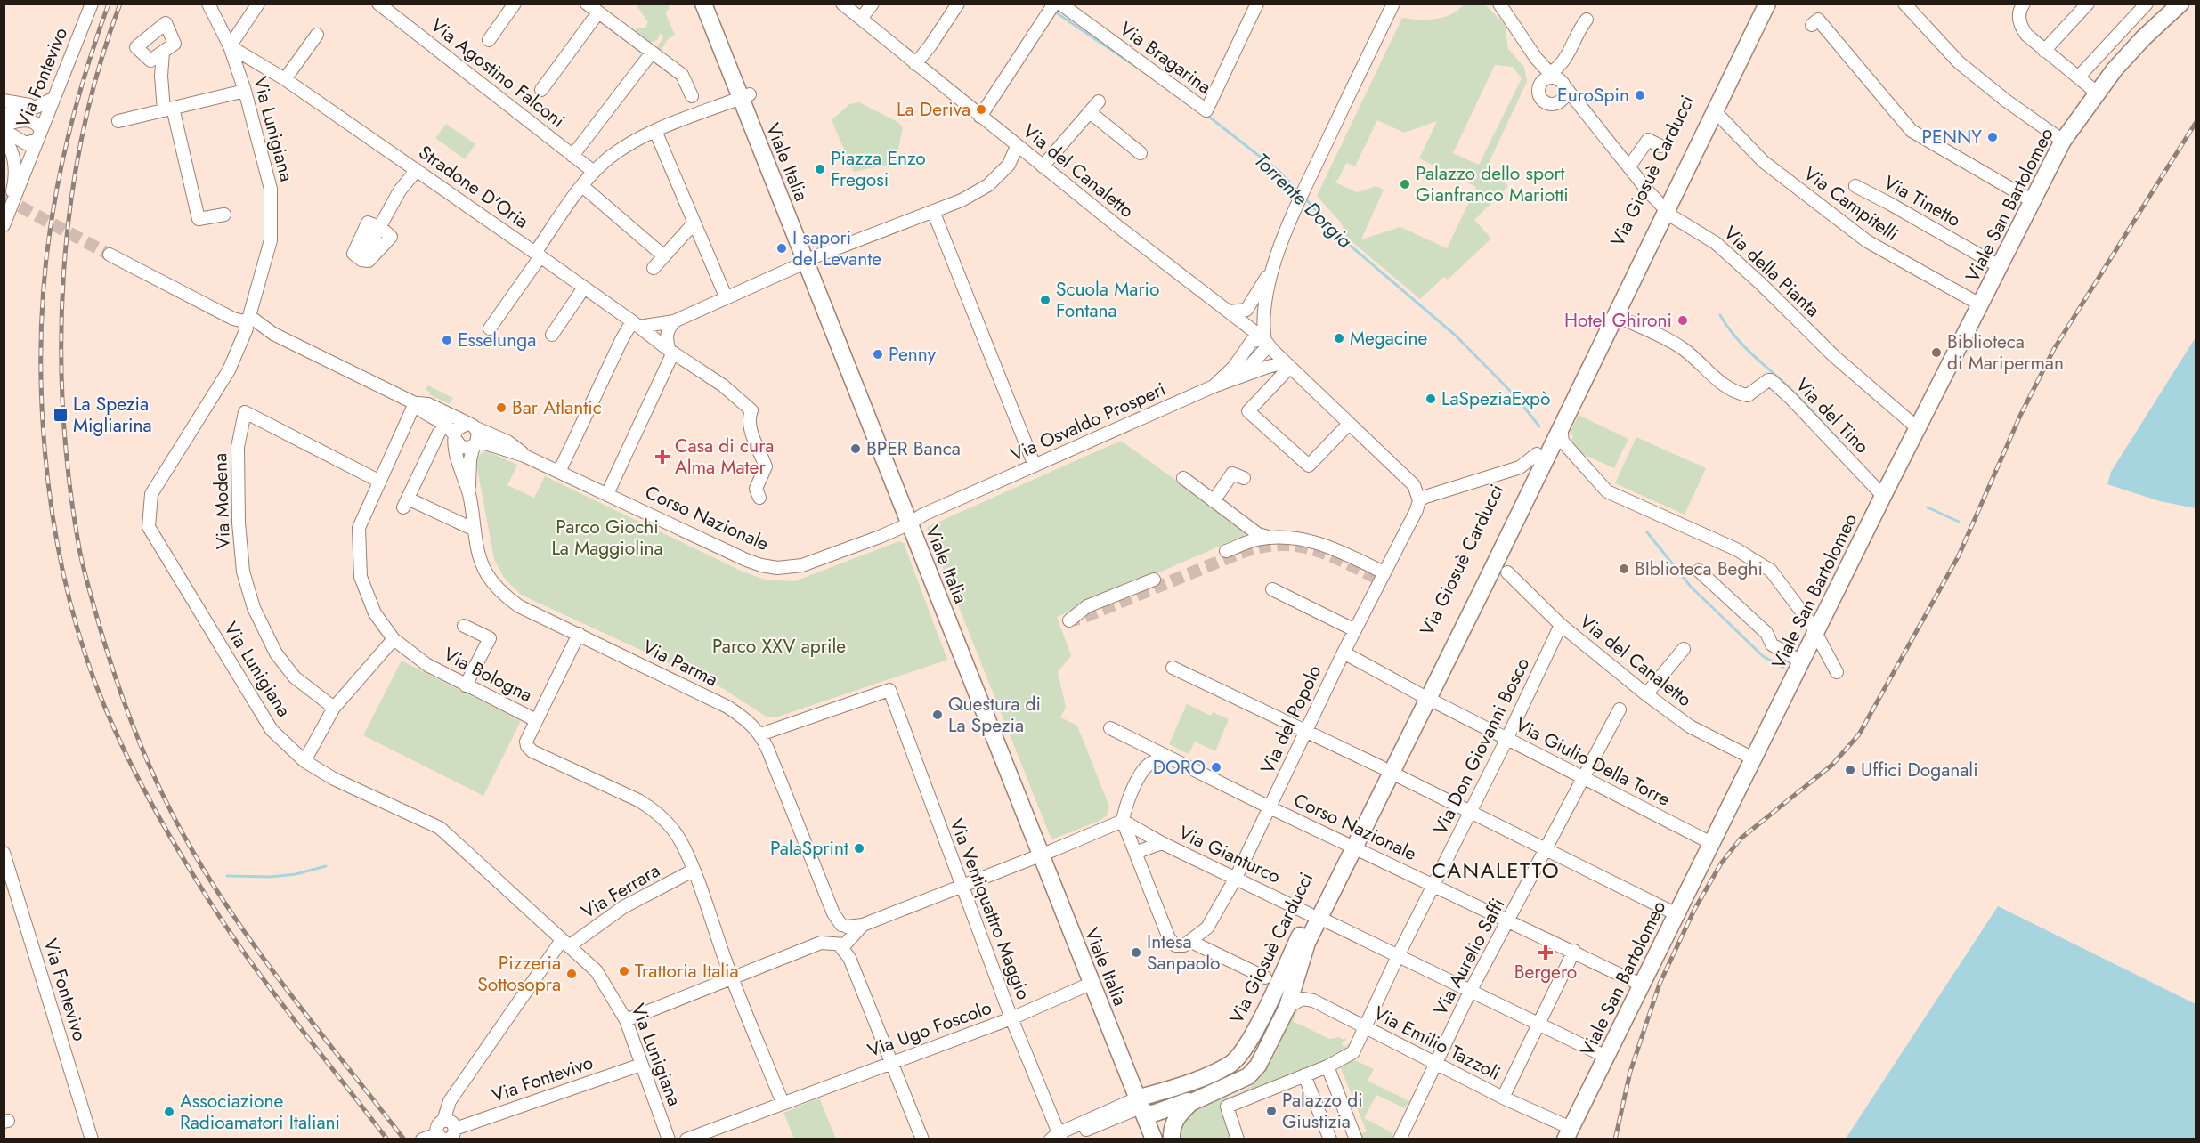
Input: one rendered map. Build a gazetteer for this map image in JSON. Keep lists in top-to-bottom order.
{
  "streets": {
    "main road": ["Viale Italia", "Via Giosuè Carducci", "Viale San Bartolomeo"],
    "street": [
      "Via Bragarina",
      "Via Agostino Falconi",
      "Via Fontevivo",
      "Via Lunigiana",
      "Via del Canaletto",
      "Stradone D'Oria",
      "Via Tinetto",
      "Via Campitelli",
      "Via della Pianta",
      "Via del Tino",
      "Via Osvaldo Prosperi",
      "Via Modena",
      "Corso Nazionale",
      "Via Parma",
      "Via Bologna",
      "Via del Popolo",
      "Via Don Giovanni Bosco",
      "Via Giulio Della Torre",
      "Via Gianturco",
      "Via Ferrara",
      "Via Ventiquattro Maggio",
      "Via Aurelio Saffi",
      "Via Ugo Foscolo",
      "Via Emilio Tazzoli"
    ]
  },
  "crossings": [
    ["Via Fontevivo", "Via Lunigiana"],
    ["Via Lunigiana", "Stradone D'Oria"],
    ["Via Lunigiana", "Corso Nazionale"],
    ["Via Lunigiana", "Via Ferrara"],
    ["Viale Italia", "Via Giosuè Carducci"],
    ["Viale Italia", "Via Osvaldo Prosperi"],
    ["Viale Italia", "Corso Nazionale"],
    ["Via del Canaletto", "Viale San Bartolomeo"],
    ["Via del Canaletto", "Via Osvaldo Prosperi"],
    ["Via del Canaletto", "Via del Popolo"],
    ["Via del Canaletto", "Via Don Giovanni Bosco"],
    ["Via Giosuè Carducci", "Via Campitelli"],
    ["Via Giosuè Carducci", "Via della Pianta"],
    ["Via Giosuè Carducci", "Via del Tino"],
    ["Via Giosuè Carducci", "Corso Nazionale"],
    ["Via Giosuè Carducci", "Via Giulio Della Torre"],
    ["Via Giosuè Carducci", "Via Gianturco"],
    ["Via Giosuè Carducci", "Via Emilio Tazzoli"],
    ["Via Tinetto", "Viale San Bartolomeo"],
    ["Via Campitelli", "Viale San Bartolomeo"],
    ["Viale San Bartolomeo", "Via della Pianta"],
    ["Viale San Bartolomeo", "Via del Tino"],
    ["Viale San Bartolomeo", "Corso Nazionale"],
    ["Viale San Bartolomeo", "Via Giulio Della Torre"],
    ["Viale San Bartolomeo", "Via Gianturco"],
    ["Viale San Bartolomeo", "Via Emilio Tazzoli"],
    ["Via Osvaldo Prosperi", "Corso Nazionale"],
    ["Via Modena", "Via Bologna"],
    ["Corso Nazionale", "Via Parma"],
    ["Corso Nazionale", "Via Bologna"],
    ["Corso Nazionale", "Via del Popolo"],
    ["Corso Nazionale", "Via Don Giovanni Bosco"],
    ["Corso Nazionale", "Via Aurelio Saffi"],
    ["Via Parma", "Via Ventiquattro Maggio"],
    ["Via Parma", "Via Ugo Foscolo"],
    ["Via Bologna", "Via Ferrara"],
    ["Via del Popolo", "Via Giulio Della Torre"],
    ["Via del Popolo", "Via Gianturco"],
    ["Via Don Giovanni Bosco", "Via Giulio Della Torre"],
    ["Via Don Giovanni Bosco", "Via Gianturco"],
    ["Via Don Giovanni Bosco", "Via Emilio Tazzoli"],
    ["Via Giulio Della Torre", "Via Aurelio Saffi"],
    ["Via Gianturco", "Via Aurelio Saffi"],
    ["Via Ventiquattro Maggio", "Via Ugo Foscolo"],
    ["Via Aurelio Saffi", "Via Emilio Tazzoli"]
  ],
  "districts": ["CANALETTO"],
  "water": ["Torrente Dorgia"],
  "parks": ["Parco Giochi La Maggiolina", "Parco XXV aprile"],
  "places": {
    "other": [
      "EuroSpin",
      "La Deriva",
      "PENNY",
      "Piazza Enzo Fregosi",
      "Palazzo dello sport Gianfranco Mariotti",
      "I sapori del Levante",
      "Scuola Mario Fontana",
      "Hotel Ghironi",
      "Megacine",
      "Esselunga",
      "Biblioteca di Mariperman",
      "Penny",
      "LaSpeziaExpò",
      "Bar Atlantic",
      "BPER Banca",
      "BIblioteca Beghi",
      "Questura di La Spezia",
      "DORO",
      "Uffici Doganali",
      "PalaSprint",
      "Intesa Sanpaolo",
      "Trattoria Italia",
      "Pizzeria Sottosopra",
      "Palazzo di Giustizia",
      "Associazione Radioamatori Italiani"
    ],
    "transit": ["La Spezia Migliarina"],
    "health": ["Casa di cura Alma Mater", "Bergero"]
  }
}
